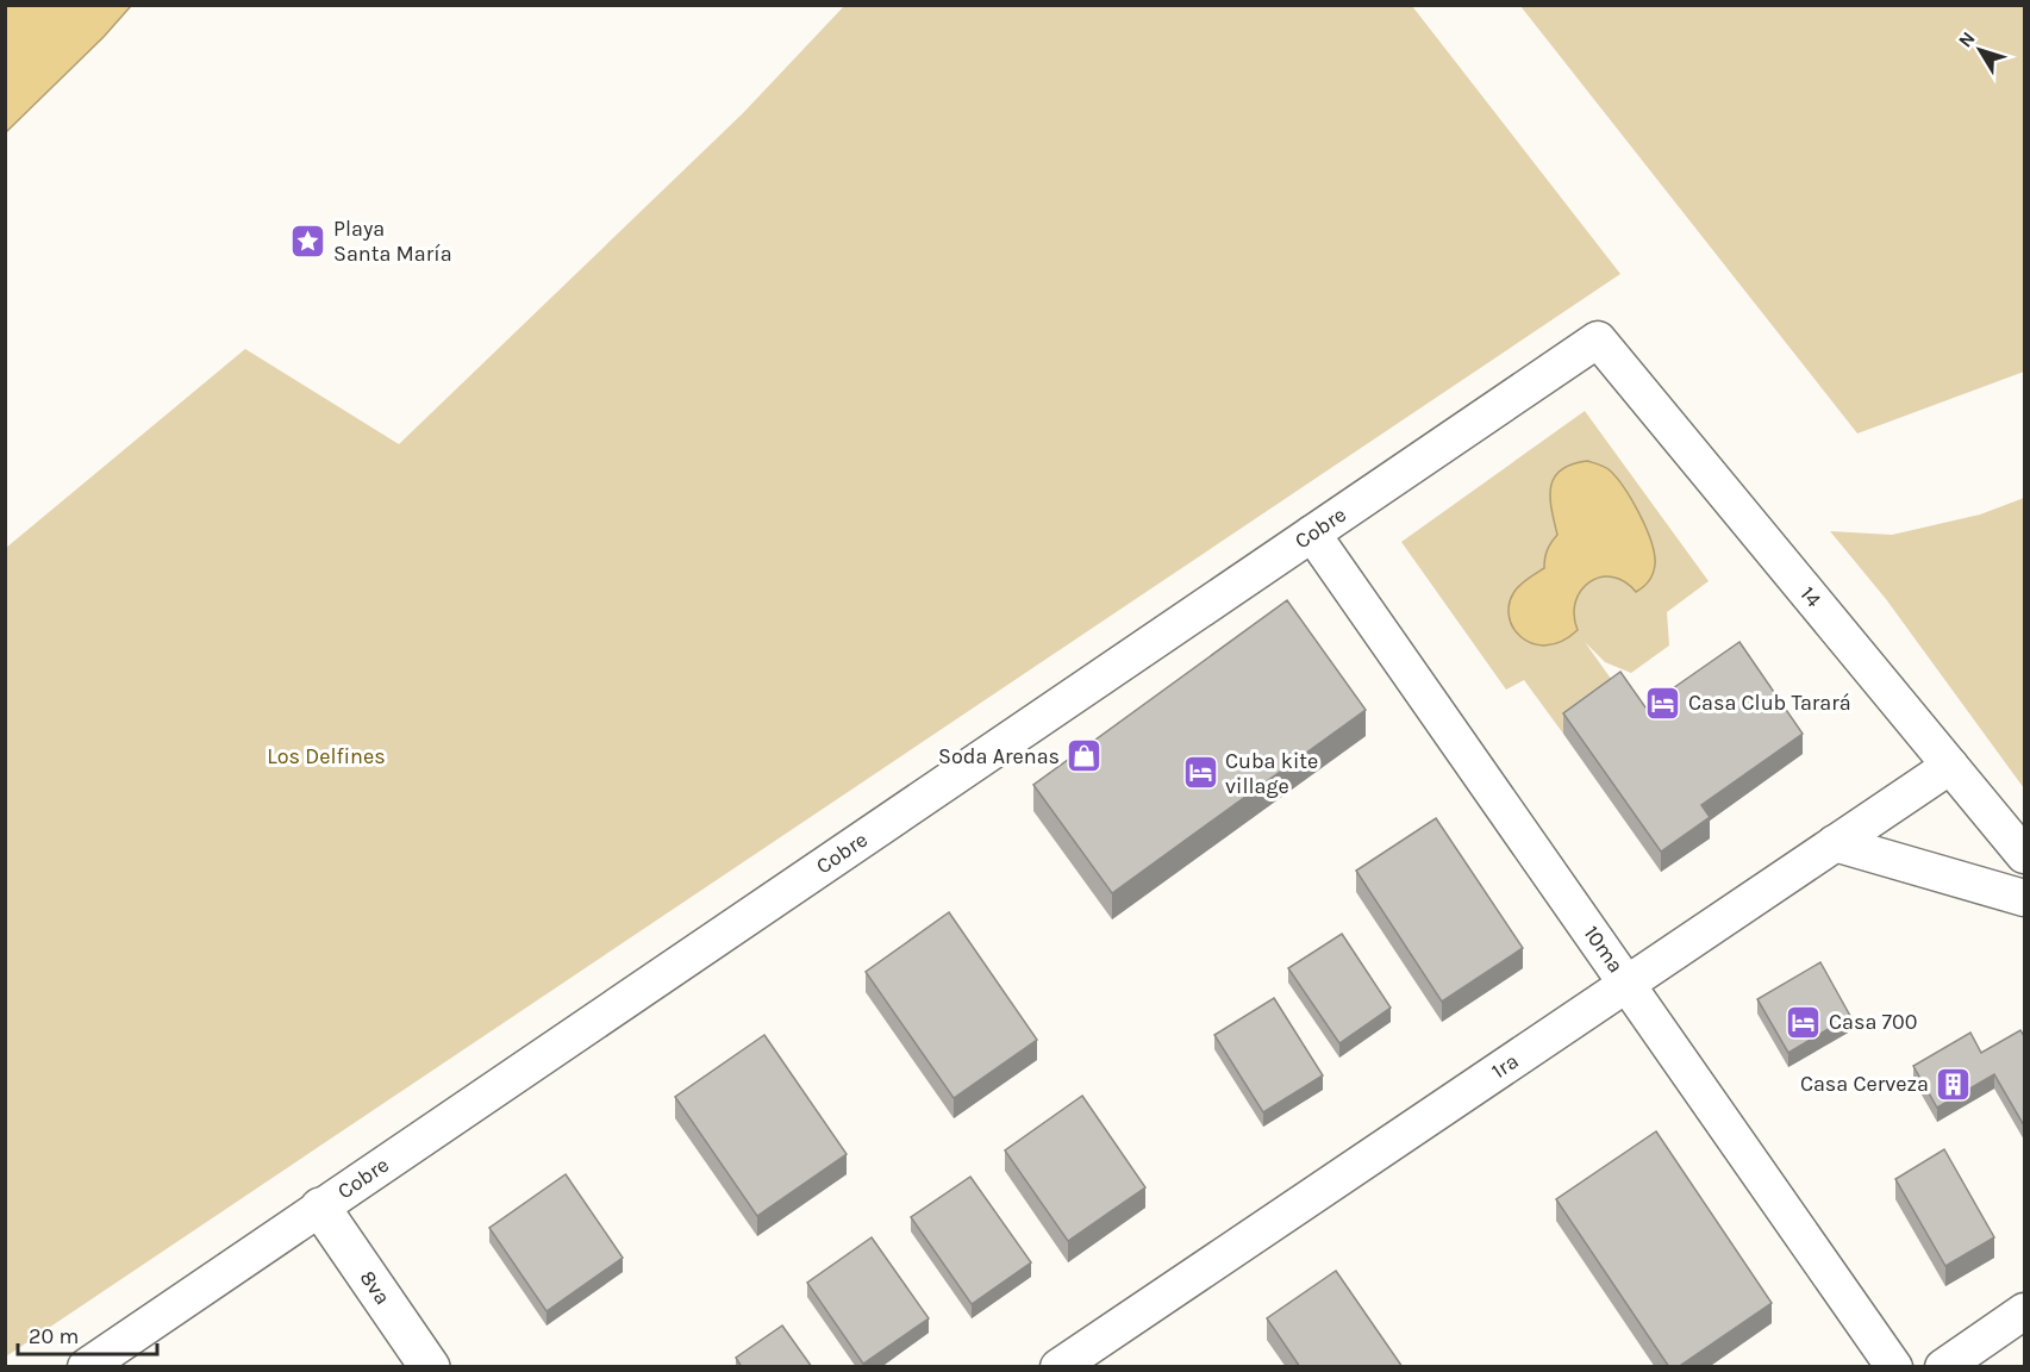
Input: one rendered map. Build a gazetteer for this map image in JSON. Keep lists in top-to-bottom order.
{
  "streets": {
    "street": [
      "Cobre",
      "14",
      "10ma",
      "1ra",
      "8va"
    ]
  },
  "crossings": [
    ["Cobre", "14"],
    ["Cobre", "10ma"],
    ["Cobre", "8va"],
    ["14", "1ra"],
    ["10ma", "1ra"]
  ],
  "parks": ["Los Delfines"],
  "places": {
    "place": ["Playa Santa María"],
    "hotel": ["Casa Club Tarará", "Cuba kite village", "Casa 700"],
    "shop": ["Soda Arenas"],
    "building": ["Casa Cerveza"]
  },
  "scale_bar": "20 m",
  "north": "top left"
}
